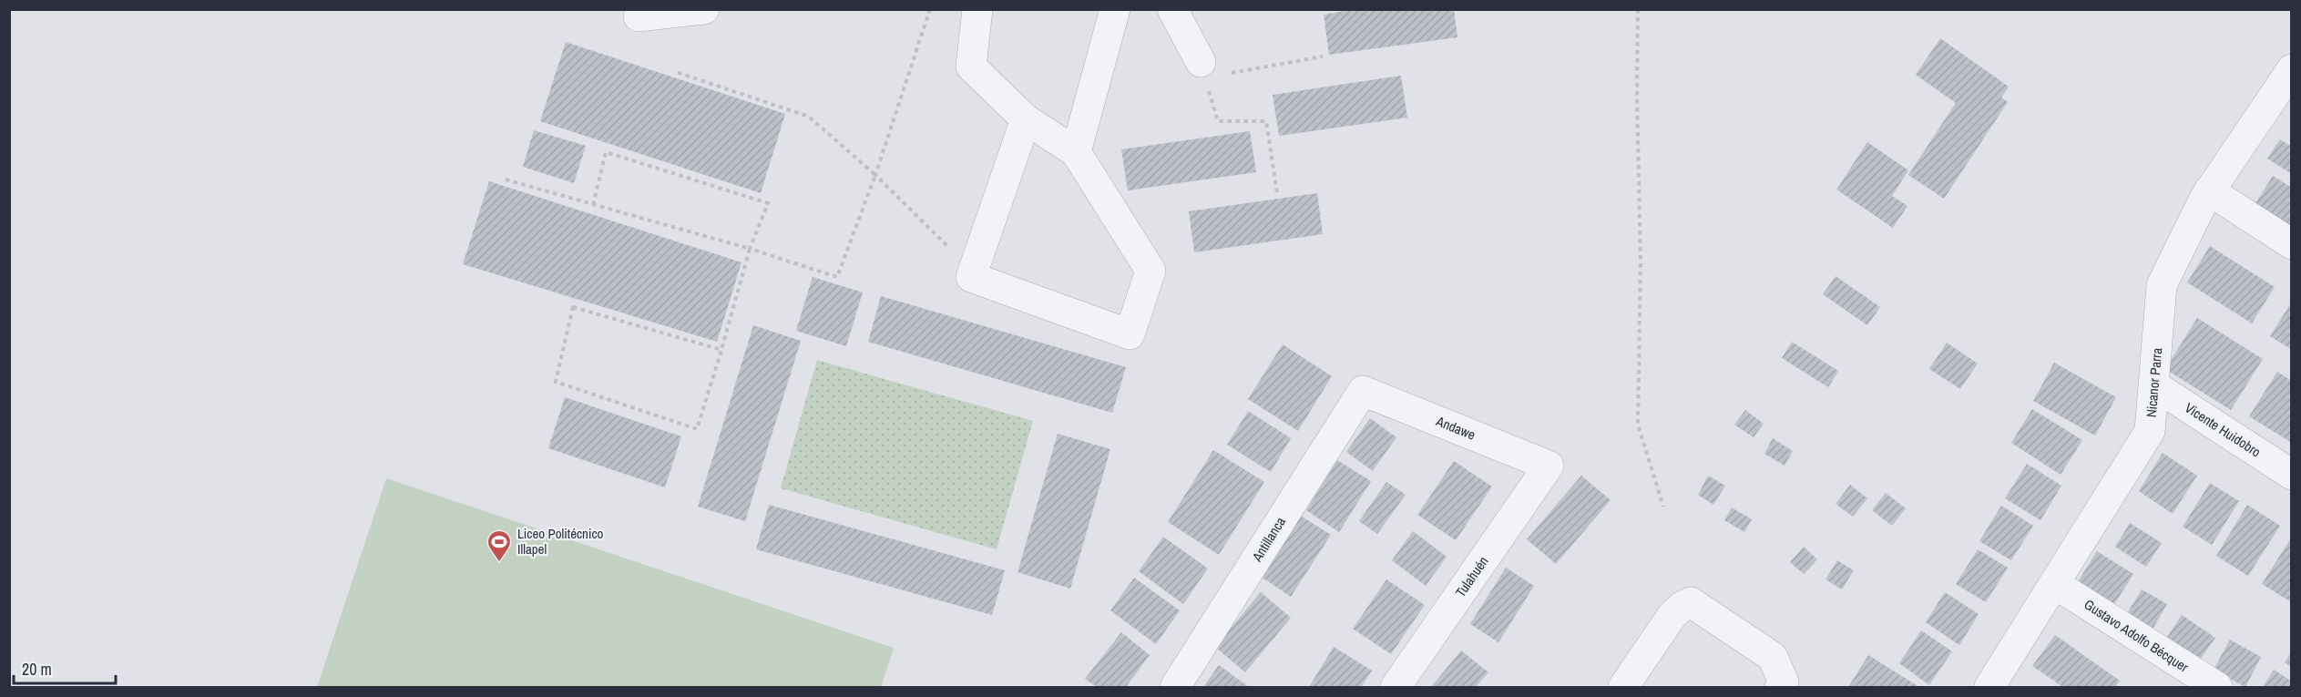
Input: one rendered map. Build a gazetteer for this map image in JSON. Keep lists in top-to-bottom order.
{
  "streets": {
    "street": [
      "Nicanor Parra",
      "Andawe",
      "Vicente Huidobro",
      "Antillanca",
      "Tulahuén",
      "Gustavo Adolfo Bécquer"
    ]
  },
  "crossings": [
    ["Nicanor Parra", "Vicente Huidobro"],
    ["Nicanor Parra", "Gustavo Adolfo Bécquer"],
    ["Andawe", "Antillanca"],
    ["Andawe", "Tulahuén"]
  ],
  "places": {
    "sports": ["Liceo Politécnico Illapel"]
  },
  "scale_bar": "20 m"
}
